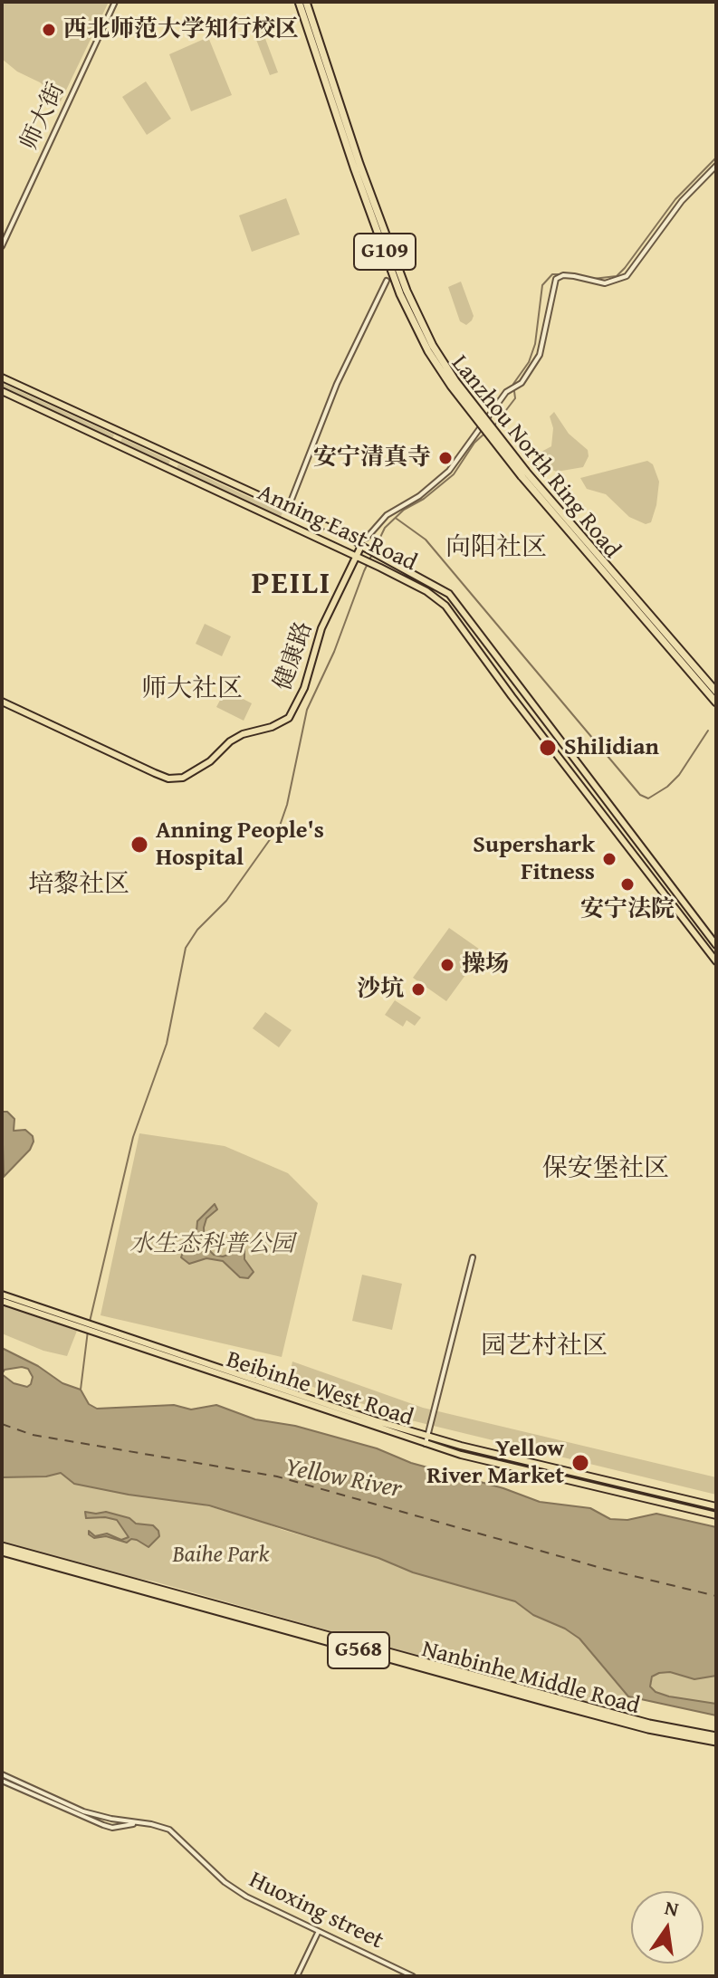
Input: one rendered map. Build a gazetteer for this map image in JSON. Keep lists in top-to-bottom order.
{
  "streets": {
    "highway": [
      "G109",
      "Lanzhou North Ring Road",
      "G568",
      "Nanbinhe Middle Road"
    ],
    "main road": ["Anning East Road", "健康路", "Beibinhe West Road"],
    "street": ["师大街", "Huoxing street"]
  },
  "crossings": [
    ["Anning East Road", "健康路"]
  ],
  "districts": [
    "向阳社区",
    "PEILI",
    "师大社区",
    "培黎社区",
    "保安堡社区",
    "园艺村社区"
  ],
  "water": ["Yellow River"],
  "parks": ["水生态科普公园", "Baihe Park"],
  "places": [
    "西北师范大学知行校区",
    "安宁清真寺",
    "Shilidian",
    "Anning People's Hospital",
    "Supershark Fitness",
    "安宁法院",
    "操场",
    "沙坑",
    "Yellow River Market"
  ],
  "north": "top"
}
